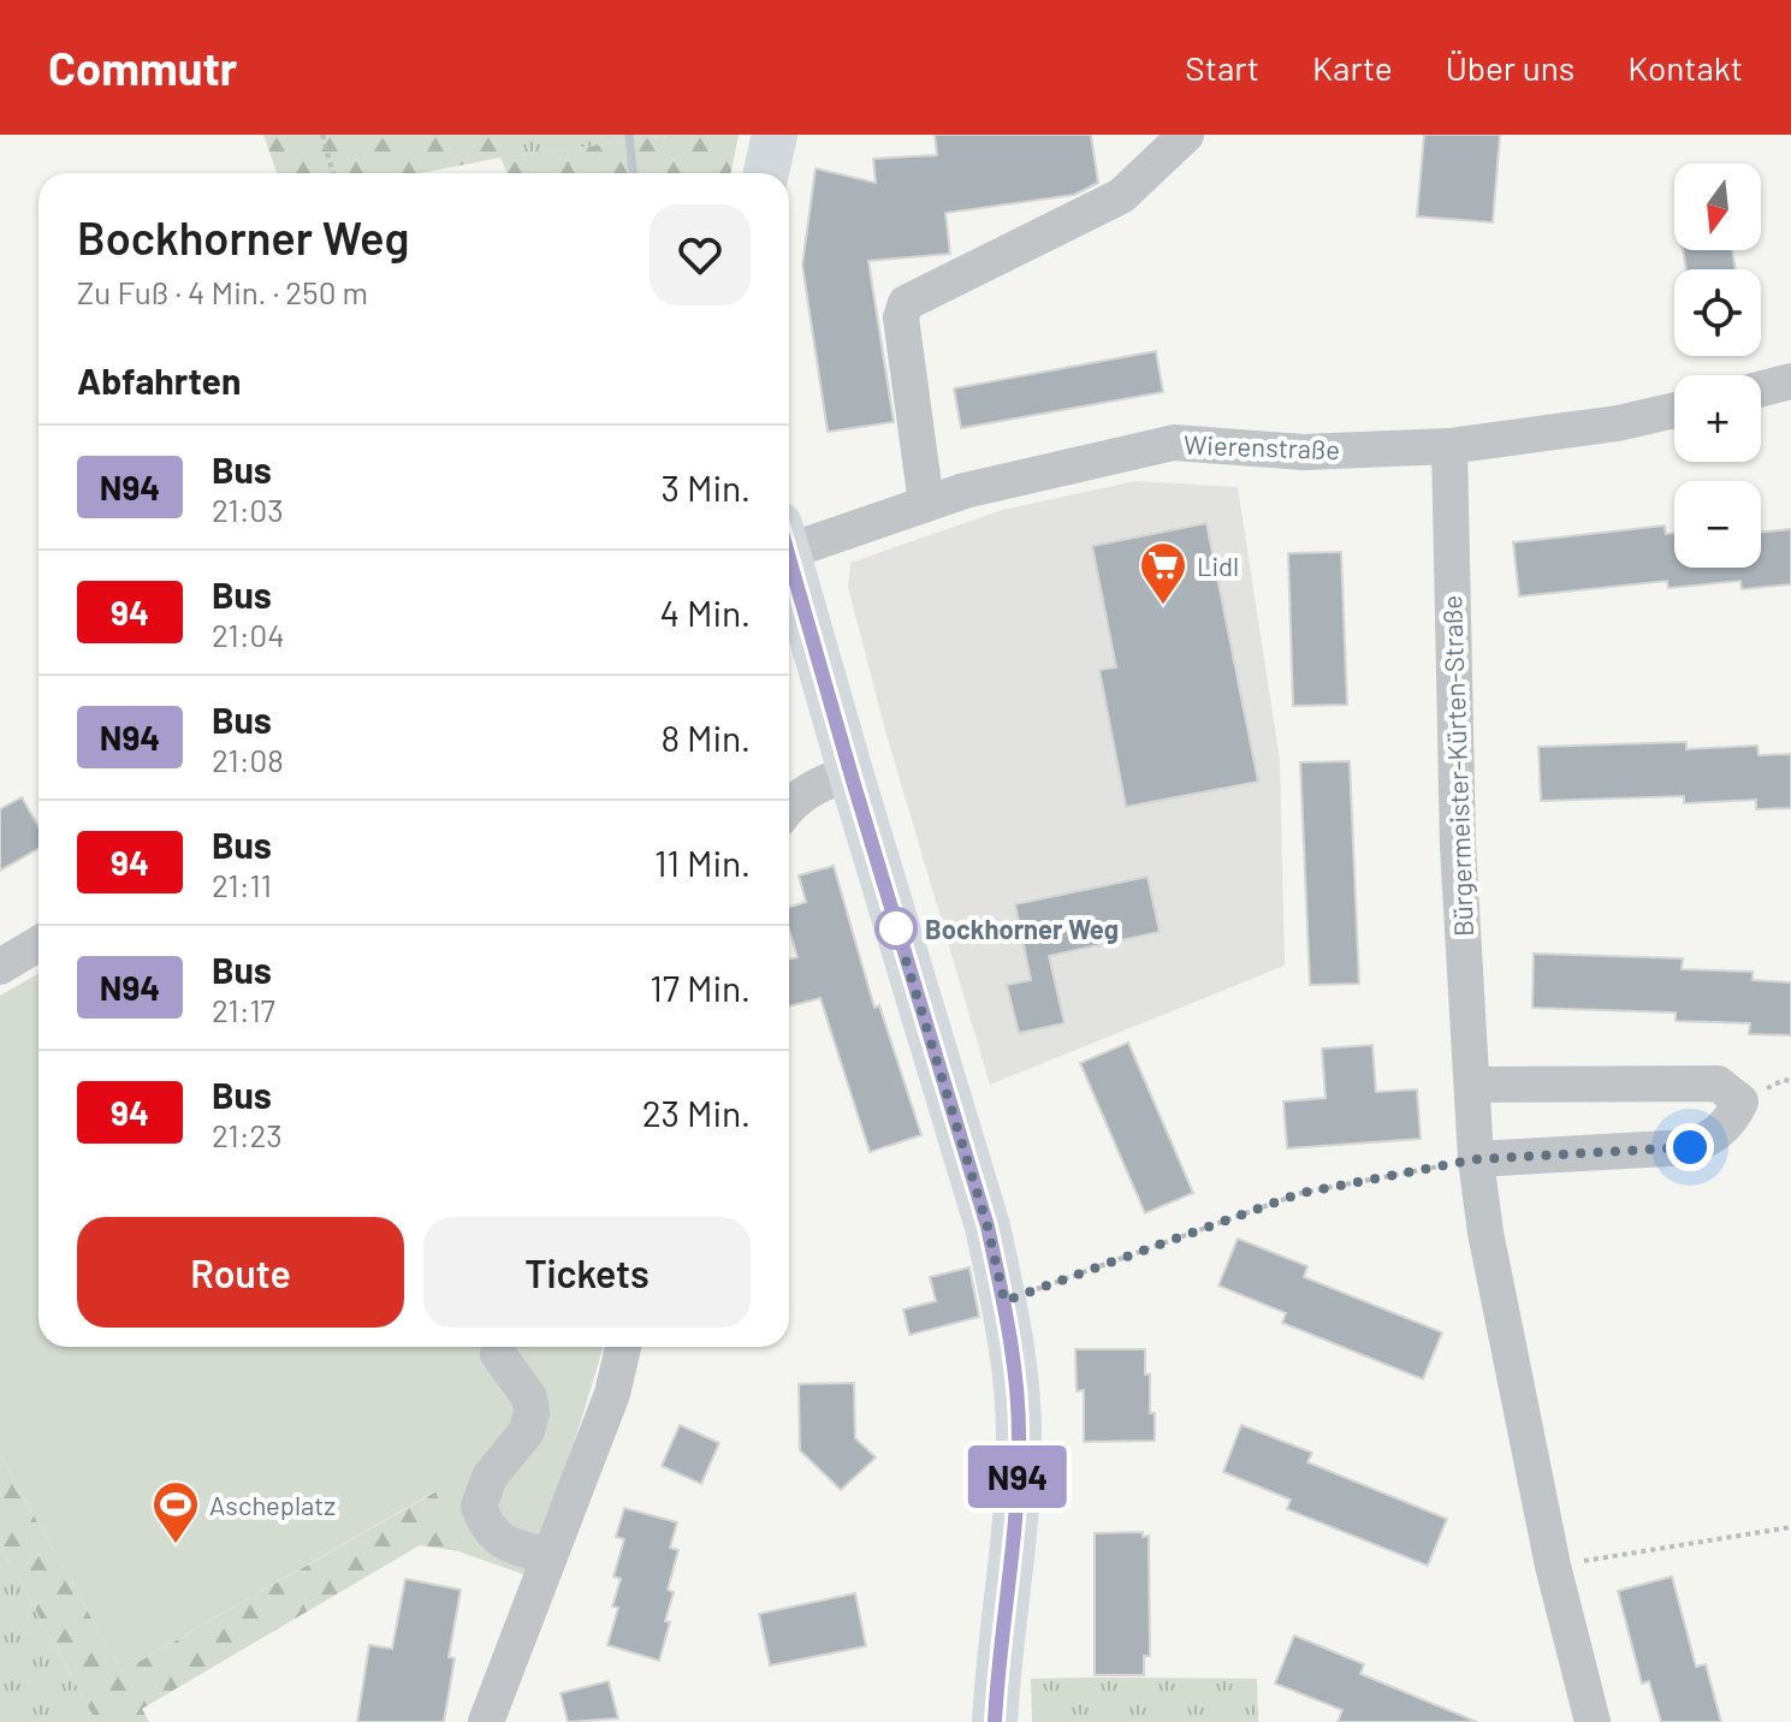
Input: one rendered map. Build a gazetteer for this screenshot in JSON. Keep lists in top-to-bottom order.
{
  "streets": {
    "street": ["Wierenstraße", "Bürgermeister-Kürten-Straße"]
  },
  "crossings": [
    ["Wierenstraße", "Bürgermeister-Kürten-Straße"]
  ],
  "places": {
    "supermarket": ["Lidl"],
    "other": ["Bockhorner Weg"],
    "sports": ["Ascheplatz"]
  },
  "lines": ["bus line N94"],
  "north": "bottom",
  "page": {
    "header": "Commutr",
    "nav": [
      "Start",
      "Karte",
      "Über uns",
      "Kontakt"
    ],
    "on_map": "N94",
    "map_buttons": ["+", "−"],
    "heading": [
      ["Bockhorner Weg", "Zu Fuß · 4 Min. · 250 m"],
      "Abfahrten"
    ],
    "list": [
      {
        "mark": "N94",
        "name": "Bus",
        "note": "21:03",
        "value": "3 Min."
      },
      {
        "mark": "94",
        "name": "Bus",
        "note": "21:04",
        "value": "4 Min."
      },
      {
        "mark": "N94",
        "name": "Bus",
        "note": "21:08",
        "value": "8 Min."
      },
      {
        "mark": "94",
        "name": "Bus",
        "note": "21:11",
        "value": "11 Min."
      },
      {
        "mark": "N94",
        "name": "Bus",
        "note": "21:17",
        "value": "17 Min."
      },
      {
        "mark": "94",
        "name": "Bus",
        "note": "21:23",
        "value": "23 Min."
      }
    ],
    "buttons": ["Route", "Tickets"]
  }
}
